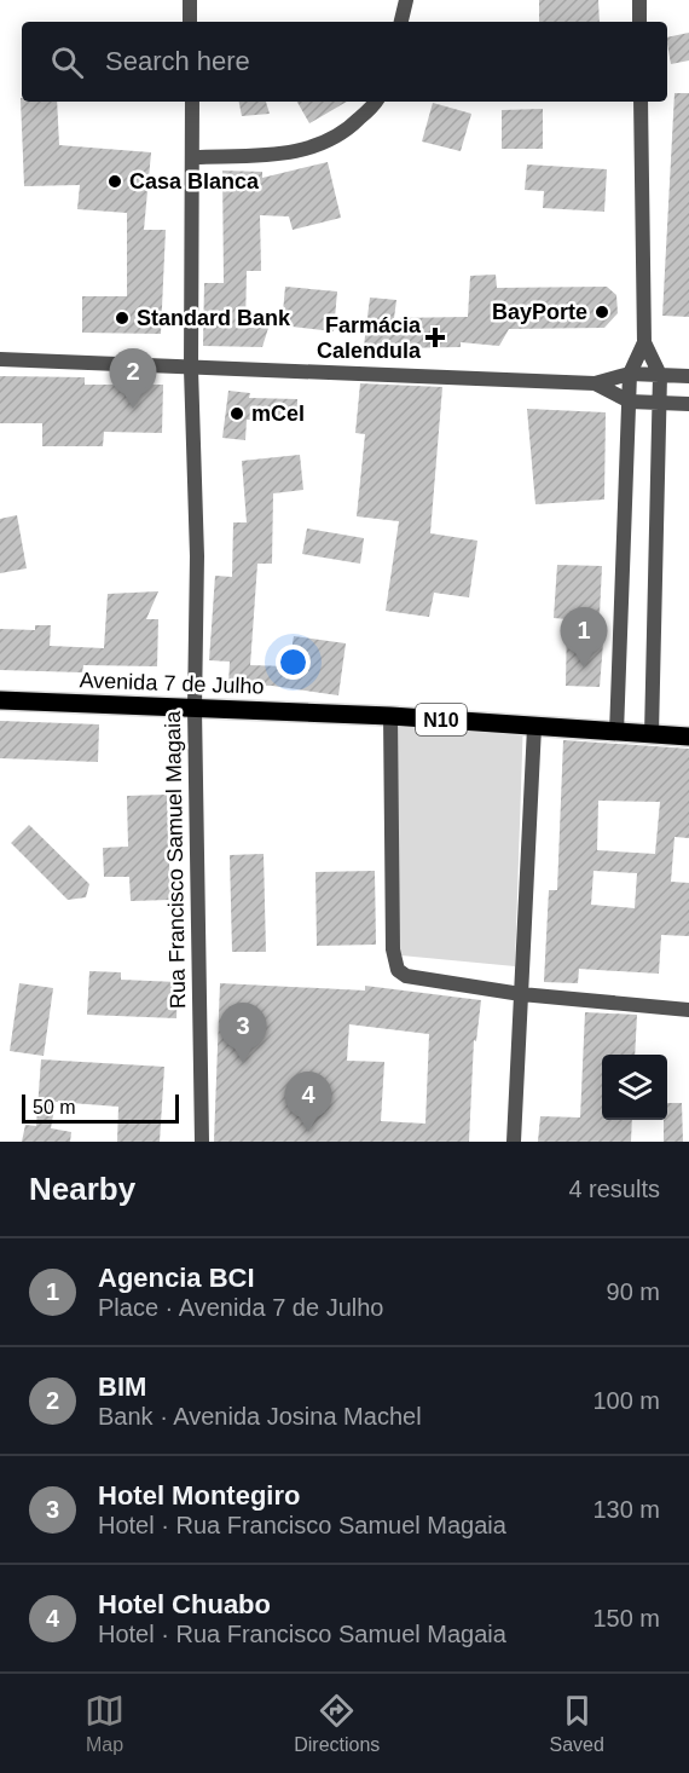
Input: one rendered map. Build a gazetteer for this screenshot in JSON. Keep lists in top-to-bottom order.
{
  "streets": {
    "main road": ["Avenida 7 de Julho", "N10"],
    "street": ["Rua Francisco Samuel Magaia"]
  },
  "crossings": [
    ["Avenida 7 de Julho", "Rua Francisco Samuel Magaia"]
  ],
  "places": {
    "other": [
      "Casa Blanca",
      "BayPorte",
      "Standard Bank",
      "mCel"
    ],
    "health": ["Farmácia Calendula"]
  },
  "scale_bar": "50 m",
  "page": {
    "search": "Search here",
    "pins": [
      "2",
      "1",
      "3",
      "4"
    ],
    "scale": "50 m",
    "heading": ["Nearby", "4 results"],
    "list": [
      {
        "mark": "1",
        "name": "Agencia BCI",
        "note": "Place · Avenida 7 de Julho",
        "value": "90 m"
      },
      {
        "mark": "2",
        "name": "BIM",
        "note": "Bank · Avenida Josina Machel",
        "value": "100 m"
      },
      {
        "mark": "3",
        "name": "Hotel Montegiro",
        "note": "Hotel · Rua Francisco Samuel Magaia",
        "value": "130 m"
      },
      {
        "mark": "4",
        "name": "Hotel Chuabo",
        "note": "Hotel · Rua Francisco Samuel Magaia",
        "value": "150 m"
      }
    ],
    "nav": ["Map", "Directions", "Saved"]
  }
}
